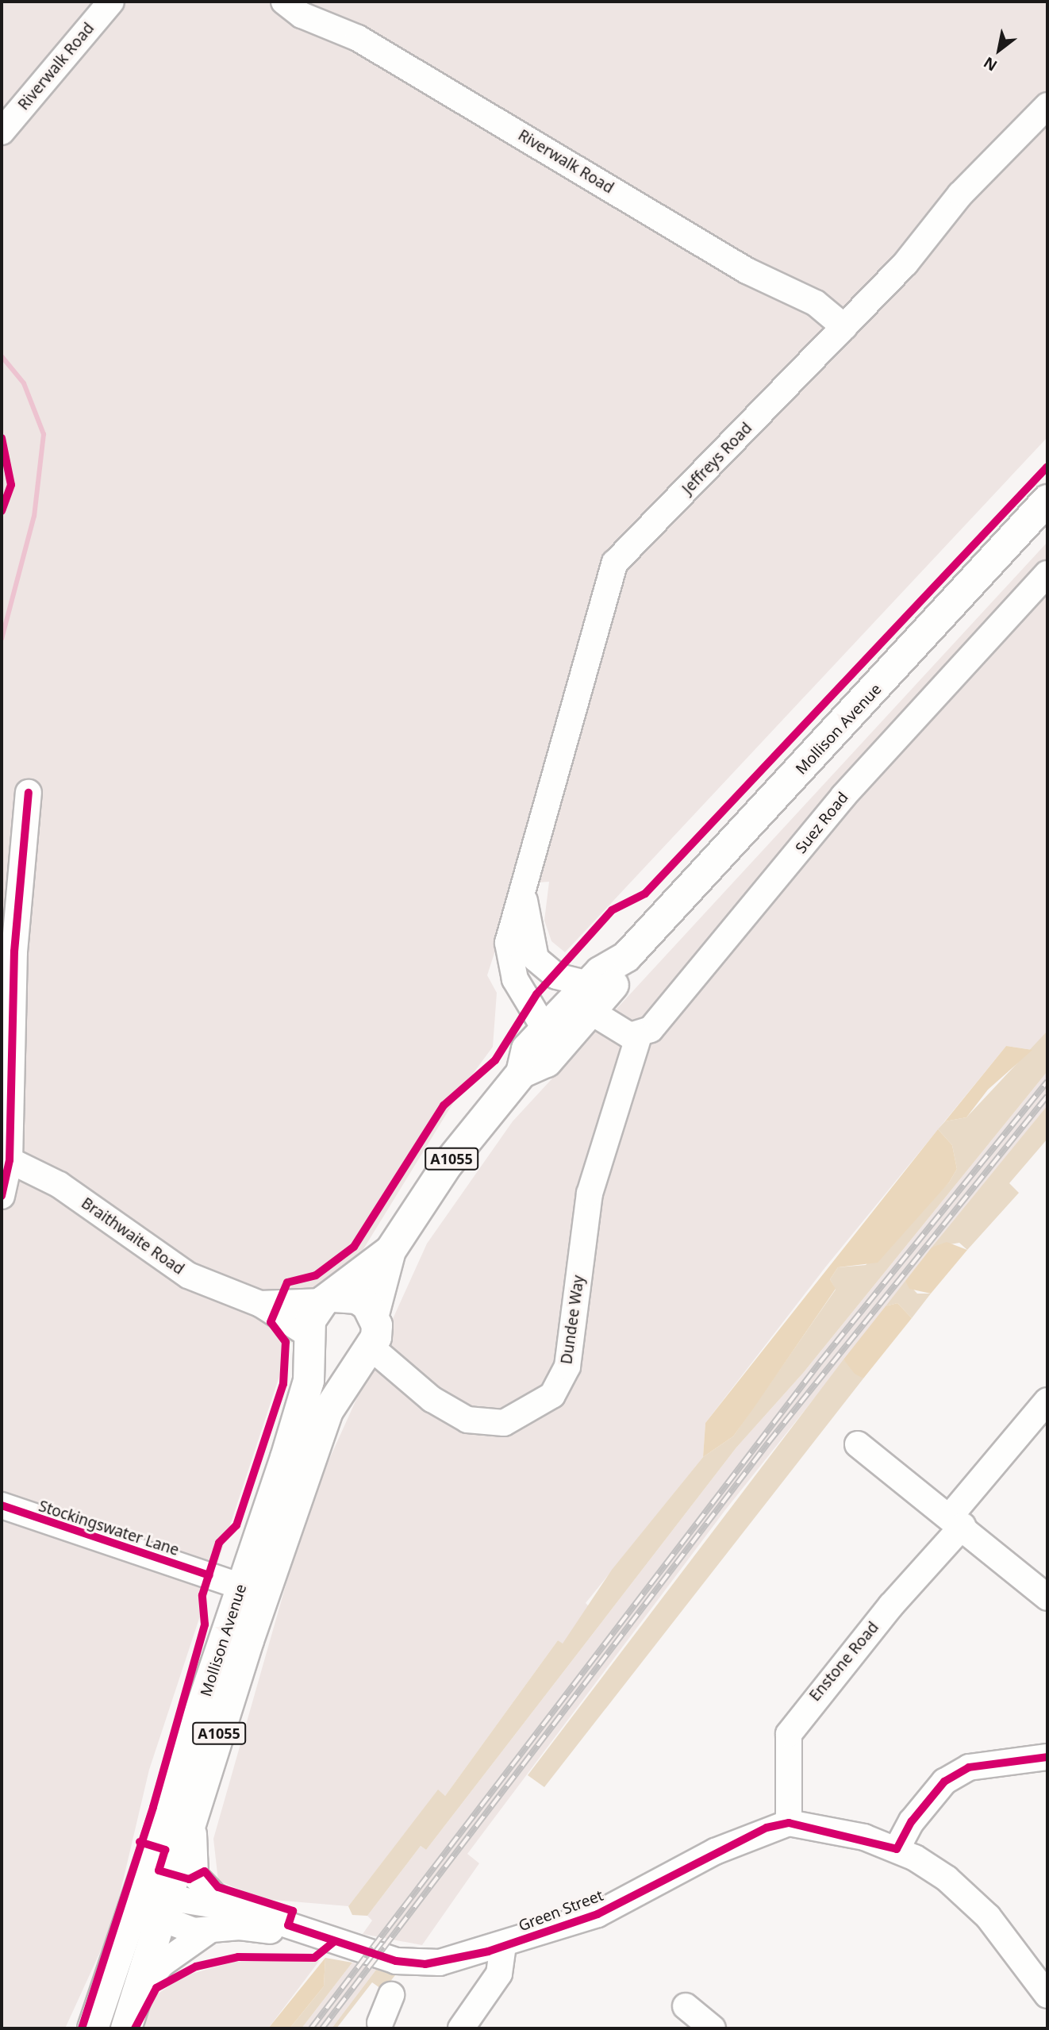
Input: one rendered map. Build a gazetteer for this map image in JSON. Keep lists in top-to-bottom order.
{
  "streets": {
    "main road": ["Mollison Avenue", "A1055"],
    "street": [
      "Riverwalk Road",
      "Jeffreys Road",
      "Suez Road",
      "Braithwaite Road",
      "Dundee Way",
      "Stockingswater Lane",
      "Enstone Road",
      "Green Street"
    ]
  },
  "crossings": [
    ["Riverwalk Road", "Jeffreys Road"],
    ["Jeffreys Road", "Mollison Avenue"],
    ["Mollison Avenue", "Braithwaite Road"],
    ["Mollison Avenue", "Dundee Way"],
    ["Mollison Avenue", "Stockingswater Lane"],
    ["Mollison Avenue", "Green Street"],
    ["Suez Road", "Dundee Way"],
    ["Braithwaite Road", "Dundee Way"],
    ["Enstone Road", "Green Street"]
  ],
  "north": "bottom left"
}
